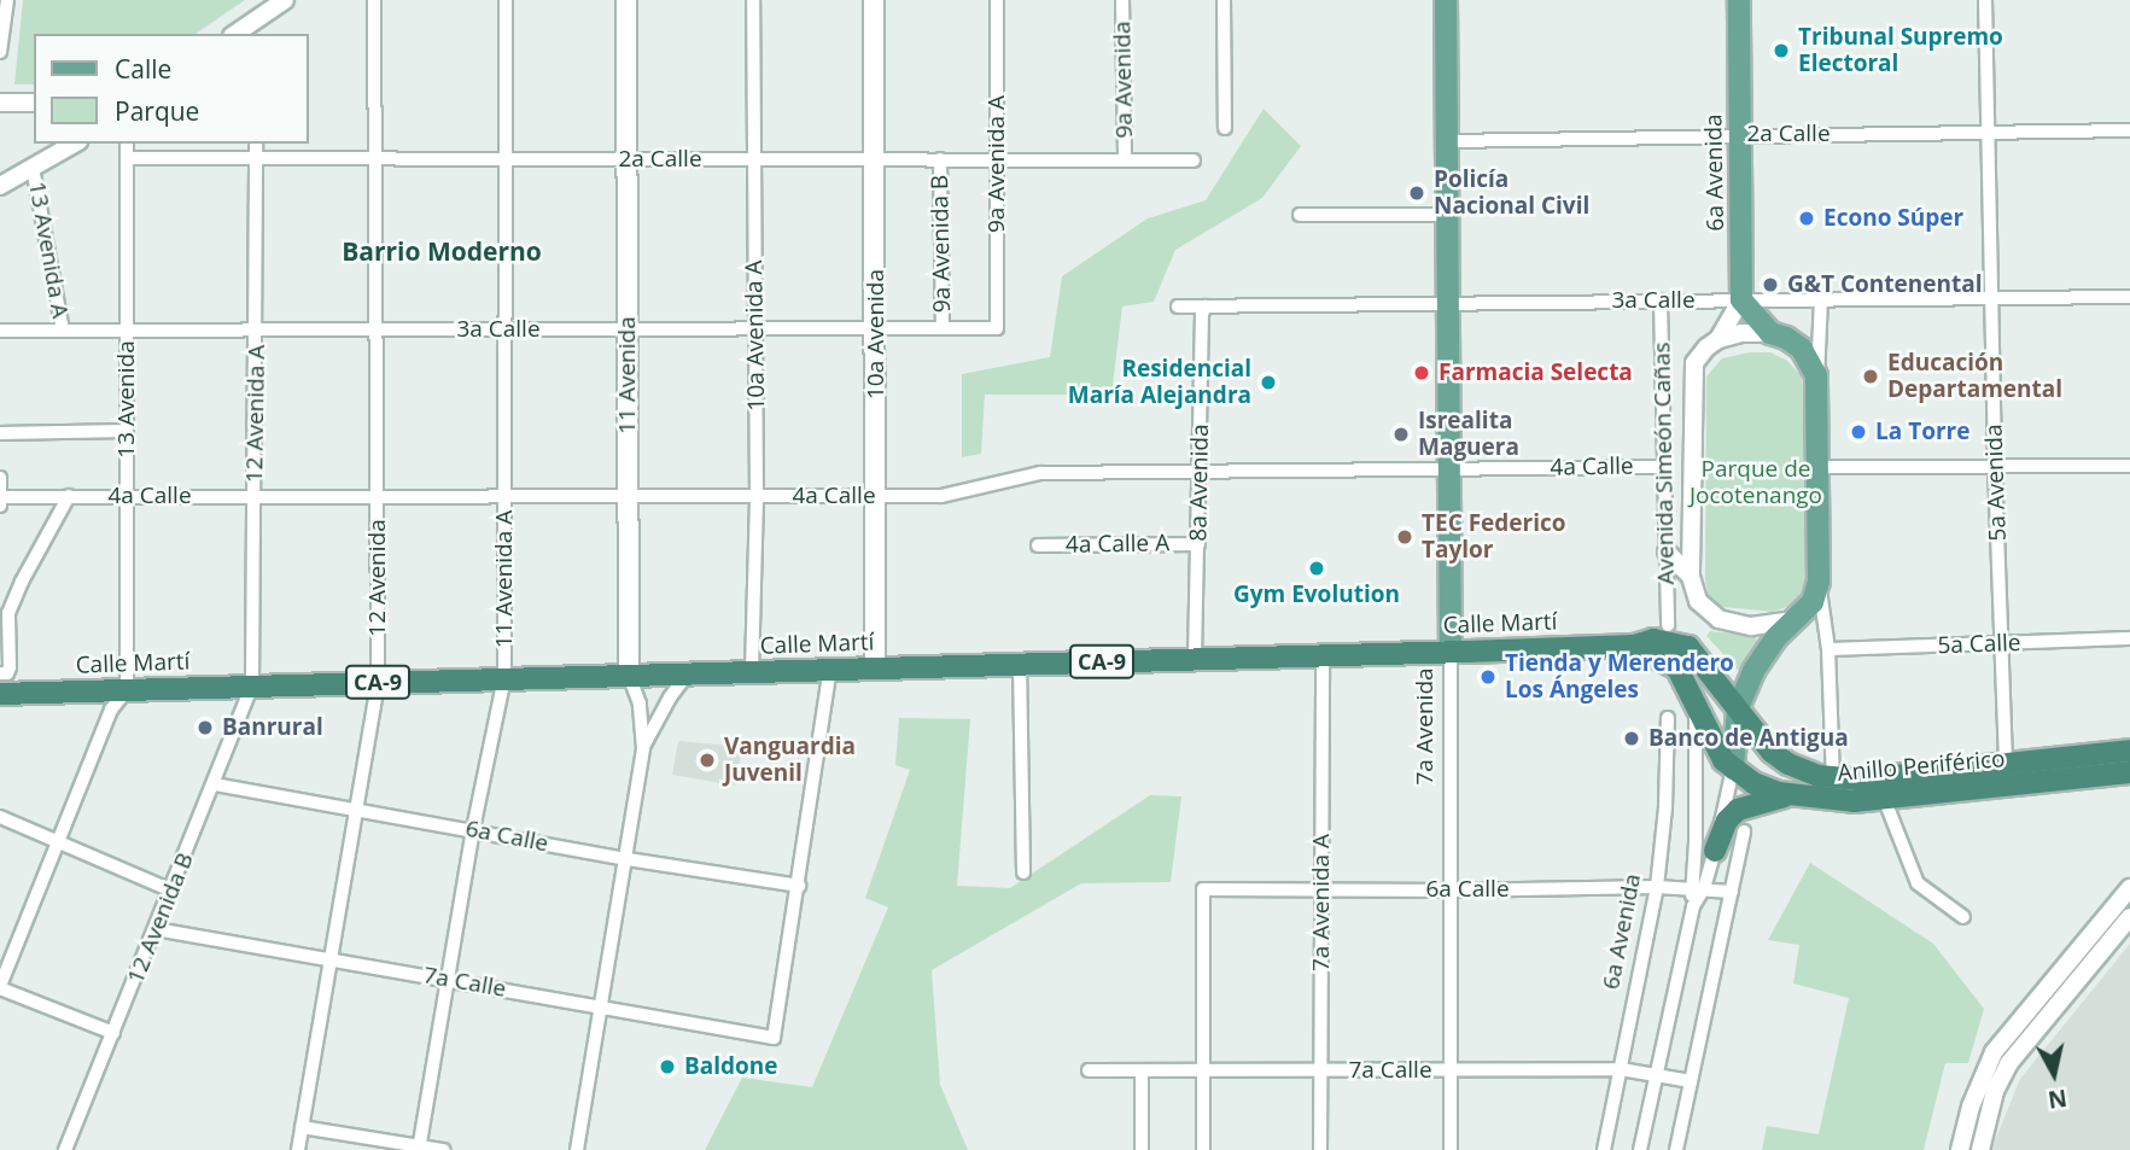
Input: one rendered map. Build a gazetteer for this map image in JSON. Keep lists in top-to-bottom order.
{
  "streets": {
    "highway": ["Calle Martí", "CA-9", "Anillo Periférico"],
    "main road": [
      "6a Avenida",
      "10a Avenida",
      "11 Avenida",
      "7a Avenida"
    ],
    "street": [
      "9a Avenida",
      "2a Calle",
      "9a Avenida A",
      "9a Avenida B",
      "13 Avenida A",
      "3a Calle",
      "10a Avenida A",
      "13 Avenida",
      "12 Avenida A",
      "Avenida Simeón Cañas",
      "4a Calle",
      "8a Avenida",
      "5a Avenida",
      "4a Calle A",
      "12 Avenida",
      "11 Avenida A",
      "5a Calle",
      "6a Calle",
      "7a Avenida A",
      "12 Avenida B",
      "7a Calle"
    ]
  },
  "crossings": [
    ["9a Avenida", "2a Calle"],
    ["2a Calle", "9a Avenida A"],
    ["2a Calle", "6a Avenida"],
    ["2a Calle", "9a Avenida B"],
    ["2a Calle", "10a Avenida"],
    ["2a Calle", "10a Avenida A"],
    ["2a Calle", "11 Avenida"],
    ["2a Calle", "13 Avenida"],
    ["2a Calle", "12 Avenida A"],
    ["2a Calle", "5a Avenida"],
    ["2a Calle", "12 Avenida"],
    ["2a Calle", "11 Avenida A"],
    ["2a Calle", "7a Avenida"],
    ["9a Avenida A", "3a Calle"],
    ["6a Avenida", "3a Calle"],
    ["6a Avenida", "6a Calle"],
    ["6a Avenida", "7a Calle"],
    ["9a Avenida B", "3a Calle"],
    ["13 Avenida A", "3a Calle"],
    ["3a Calle", "10a Avenida"],
    ["3a Calle", "10a Avenida A"],
    ["3a Calle", "11 Avenida"],
    ["3a Calle", "13 Avenida"],
    ["3a Calle", "12 Avenida A"],
    ["3a Calle", "Avenida Simeón Cañas"],
    ["3a Calle", "8a Avenida"],
    ["3a Calle", "5a Avenida"],
    ["3a Calle", "12 Avenida"],
    ["3a Calle", "11 Avenida A"],
    ["3a Calle", "7a Avenida"],
    ["10a Avenida", "4a Calle"],
    ["10a Avenida", "Calle Martí"],
    ["10a Avenida A", "4a Calle"],
    ["10a Avenida A", "Calle Martí"],
    ["11 Avenida", "4a Calle"],
    ["11 Avenida", "Calle Martí"],
    ["11 Avenida", "6a Calle"],
    ["11 Avenida", "7a Calle"],
    ["13 Avenida", "4a Calle"],
    ["13 Avenida", "Calle Martí"],
    ["12 Avenida A", "4a Calle"],
    ["12 Avenida A", "Calle Martí"],
    ["12 Avenida A", "12 Avenida B"],
    ["Avenida Simeón Cañas", "4a Calle"],
    ["4a Calle", "8a Avenida"],
    ["4a Calle", "12 Avenida"],
    ["4a Calle", "11 Avenida A"],
    ["4a Calle", "7a Avenida"],
    ["8a Avenida", "4a Calle A"],
    ["8a Avenida", "Calle Martí"],
    ["5a Avenida", "5a Calle"],
    ["5a Avenida", "Anillo Periférico"],
    ["12 Avenida", "Calle Martí"],
    ["12 Avenida", "6a Calle"],
    ["12 Avenida", "7a Calle"],
    ["11 Avenida A", "Calle Martí"],
    ["11 Avenida A", "6a Calle"],
    ["11 Avenida A", "7a Calle"],
    ["Calle Martí", "7a Avenida"],
    ["Calle Martí", "Anillo Periférico"],
    ["Calle Martí", "7a Avenida A"],
    ["Calle Martí", "12 Avenida B"],
    ["7a Avenida", "6a Calle"],
    ["7a Avenida", "7a Calle"],
    ["6a Calle", "7a Avenida A"],
    ["6a Calle", "12 Avenida B"],
    ["6a Calle", "7a Calle"],
    ["7a Avenida A", "7a Calle"],
    ["12 Avenida B", "7a Calle"]
  ],
  "districts": ["Barrio Moderno"],
  "parks": ["Parque de Jocotenango"],
  "places": [
    "Tribunal Supremo Electoral",
    "Policía Nacional Civil",
    "Econo Súper",
    "G&T Contenental",
    "Farmacia Selecta",
    "Educación Departamental",
    "Residencial María Alejandra",
    "La Torre",
    "Isrealita Maguera",
    "TEC Federico Taylor",
    "Gym Evolution",
    "Tienda y Merendero Los Ángeles",
    "Banrural",
    "Banco de Antigua",
    "Vanguardia Juvenil",
    "Baldone"
  ],
  "legend": ["Calle", "Parque"],
  "north": "bottom"
}
